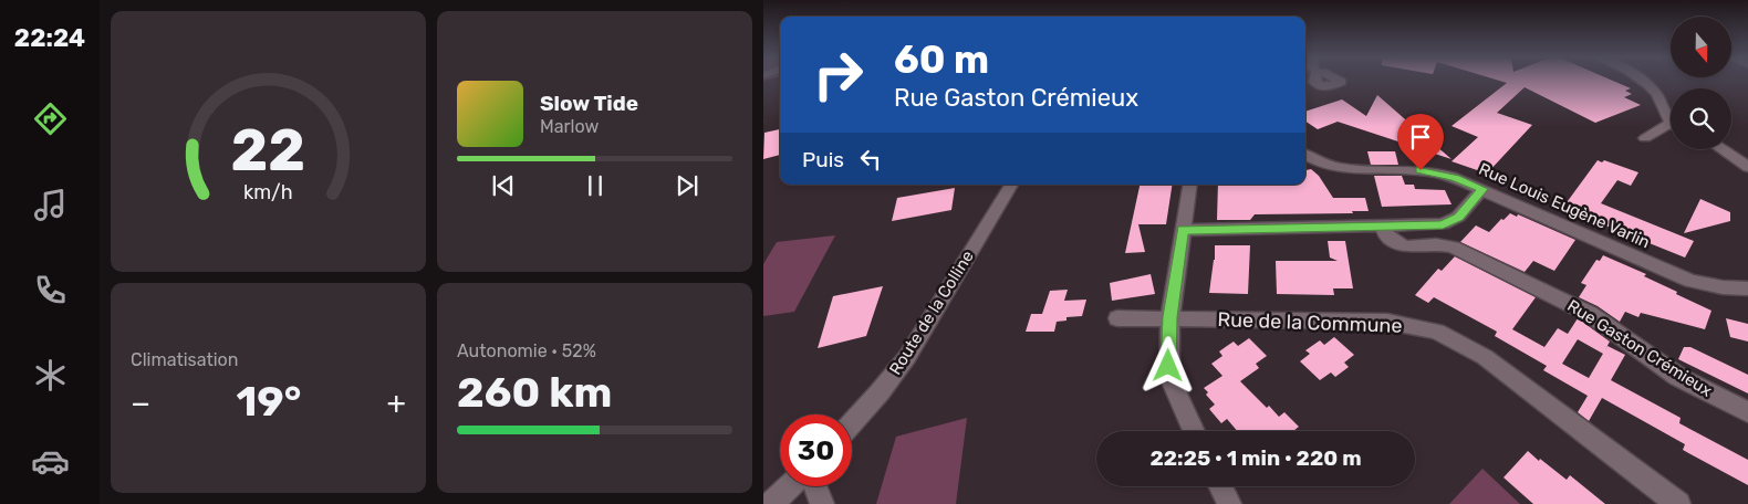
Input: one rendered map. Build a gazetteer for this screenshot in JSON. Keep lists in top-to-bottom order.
{
  "streets": {
    "street": [
      "Rue Louis Eugène Varlin",
      "Route de la Colline",
      "Rue de la Commune",
      "Rue Gaston Crémieux"
    ]
  },
  "north": "bottom",
  "page": {
    "tabs": "22:24",
    "turn": ["60 m", "Rue Gaston Crémieux"],
    "song": ["Slow Tide", "Marlow"],
    "then": "Puis",
    "tile": [
      "Climatisation",
      ["Autonomie · 52%", "260 km"]
    ],
    "heat": ["−", "19°", "+"],
    "limit": "30",
    "trip": "22:25 · 1 min · 220 m",
    "gauge": ["22", "km/h"]
  }
}
